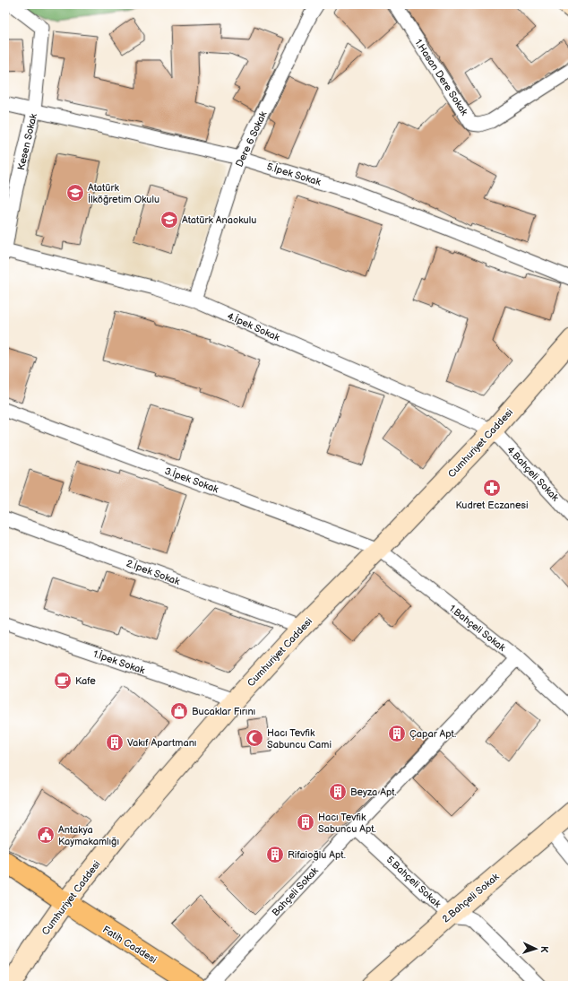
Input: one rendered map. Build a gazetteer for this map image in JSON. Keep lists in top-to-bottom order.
{
  "streets": {
    "main road": ["Cumhuriyet Caddesi", "2.Bahçeli Sokak", "Fatih Caddesi"],
    "street": [
      "1.Hasan Dere Sokak",
      "Dere 6 Sokak",
      "Kesen Sokak",
      "5.İpek Sokak",
      "4.İpek Sokak",
      "4.Bahçeli Sokak",
      "3.İpek Sokak",
      "2.İpek Sokak",
      "1.Bahçeli Sokak",
      "1.İpek Sokak",
      "5.Bahçeli Sokak",
      "Bahçeli Sokak"
    ]
  },
  "crossings": [
    ["Dere 6 Sokak", "5.İpek Sokak"],
    ["Dere 6 Sokak", "4.İpek Sokak"],
    ["Kesen Sokak", "5.İpek Sokak"],
    ["Kesen Sokak", "4.İpek Sokak"],
    ["4.İpek Sokak", "Cumhuriyet Caddesi"],
    ["4.İpek Sokak", "4.Bahçeli Sokak"],
    ["Cumhuriyet Caddesi", "4.Bahçeli Sokak"],
    ["Cumhuriyet Caddesi", "3.İpek Sokak"],
    ["Cumhuriyet Caddesi", "2.İpek Sokak"],
    ["Cumhuriyet Caddesi", "1.Bahçeli Sokak"],
    ["Cumhuriyet Caddesi", "1.İpek Sokak"],
    ["Cumhuriyet Caddesi", "Fatih Caddesi"],
    ["3.İpek Sokak", "1.Bahçeli Sokak"],
    ["1.Bahçeli Sokak", "Bahçeli Sokak"],
    ["5.Bahçeli Sokak", "Bahçeli Sokak"],
    ["5.Bahçeli Sokak", "2.Bahçeli Sokak"]
  ],
  "places": {
    "school or university": ["Atatürk İlköğretim Okulu", "Atatürk Anaokulu"],
    "pharmacy": ["Kudret Eczanesi"],
    "cafe": ["Kafe"],
    "shop": ["Bucaklar Fırını"],
    "building": [
      "Çapar Apt.",
      "Vakıf Apartmanı",
      "Beyza Apt.",
      "Hacı Tevfik Sabuncu Apt.",
      "Rifaioğlu Apt."
    ],
    "mosque": ["Hacı Tevfik Sabuncu Cami"],
    "public building": ["Antakya Kaymakamlığı"]
  },
  "north": "right"
}
